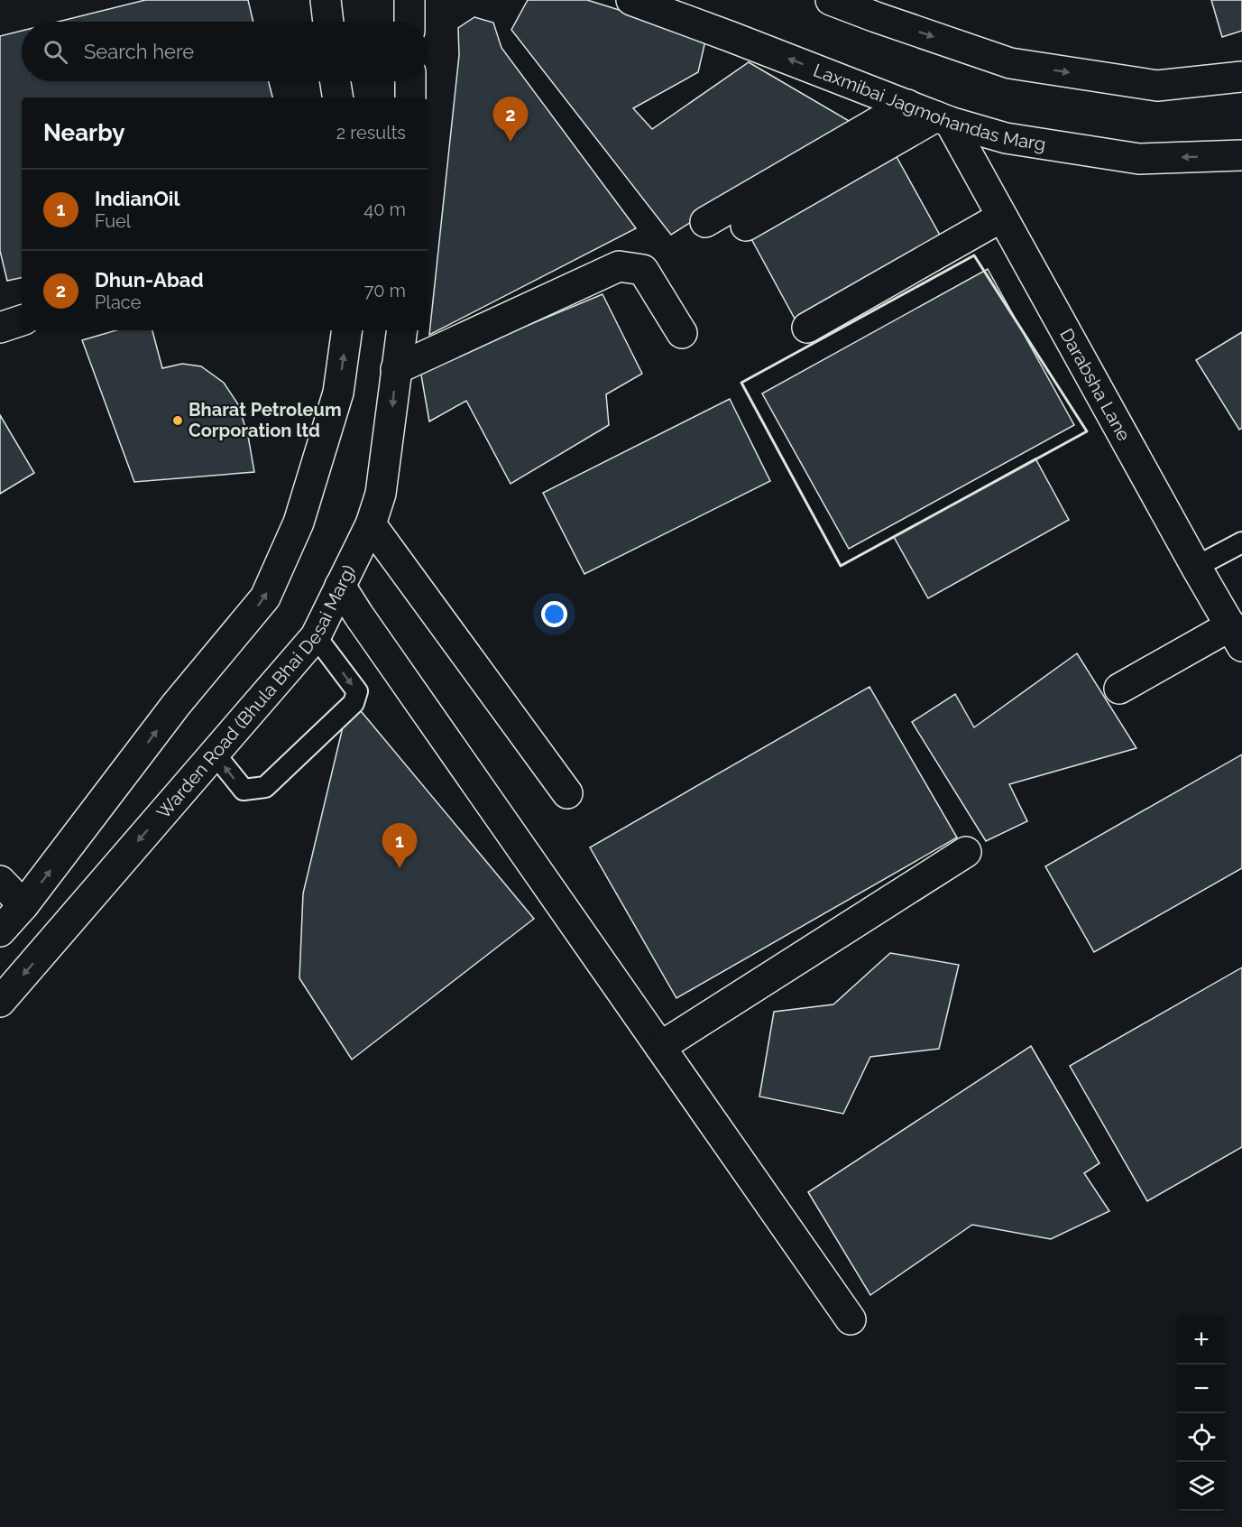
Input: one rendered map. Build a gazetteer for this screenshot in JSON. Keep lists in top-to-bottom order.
{
  "streets": {
    "street": ["Laxmibai Jagmohandas Marg", "Darabsha Lane", "Warden Road (Bhula Bhai Desai Marg)"]
  },
  "crossings": [
    ["Laxmibai Jagmohandas Marg", "Darabsha Lane"]
  ],
  "places": ["Bharat Petroleum Corporation ltd"],
  "page": {
    "search": "Search here",
    "pins": ["2", "1"],
    "heading": ["Nearby", "2 results"],
    "list": [
      {
        "mark": "1",
        "name": "IndianOil",
        "note": "Fuel",
        "value": "40 m"
      },
      {
        "mark": "2",
        "name": "Dhun-Abad",
        "note": "Place",
        "value": "70 m"
      }
    ],
    "map_buttons": ["+", "−"]
  }
}
